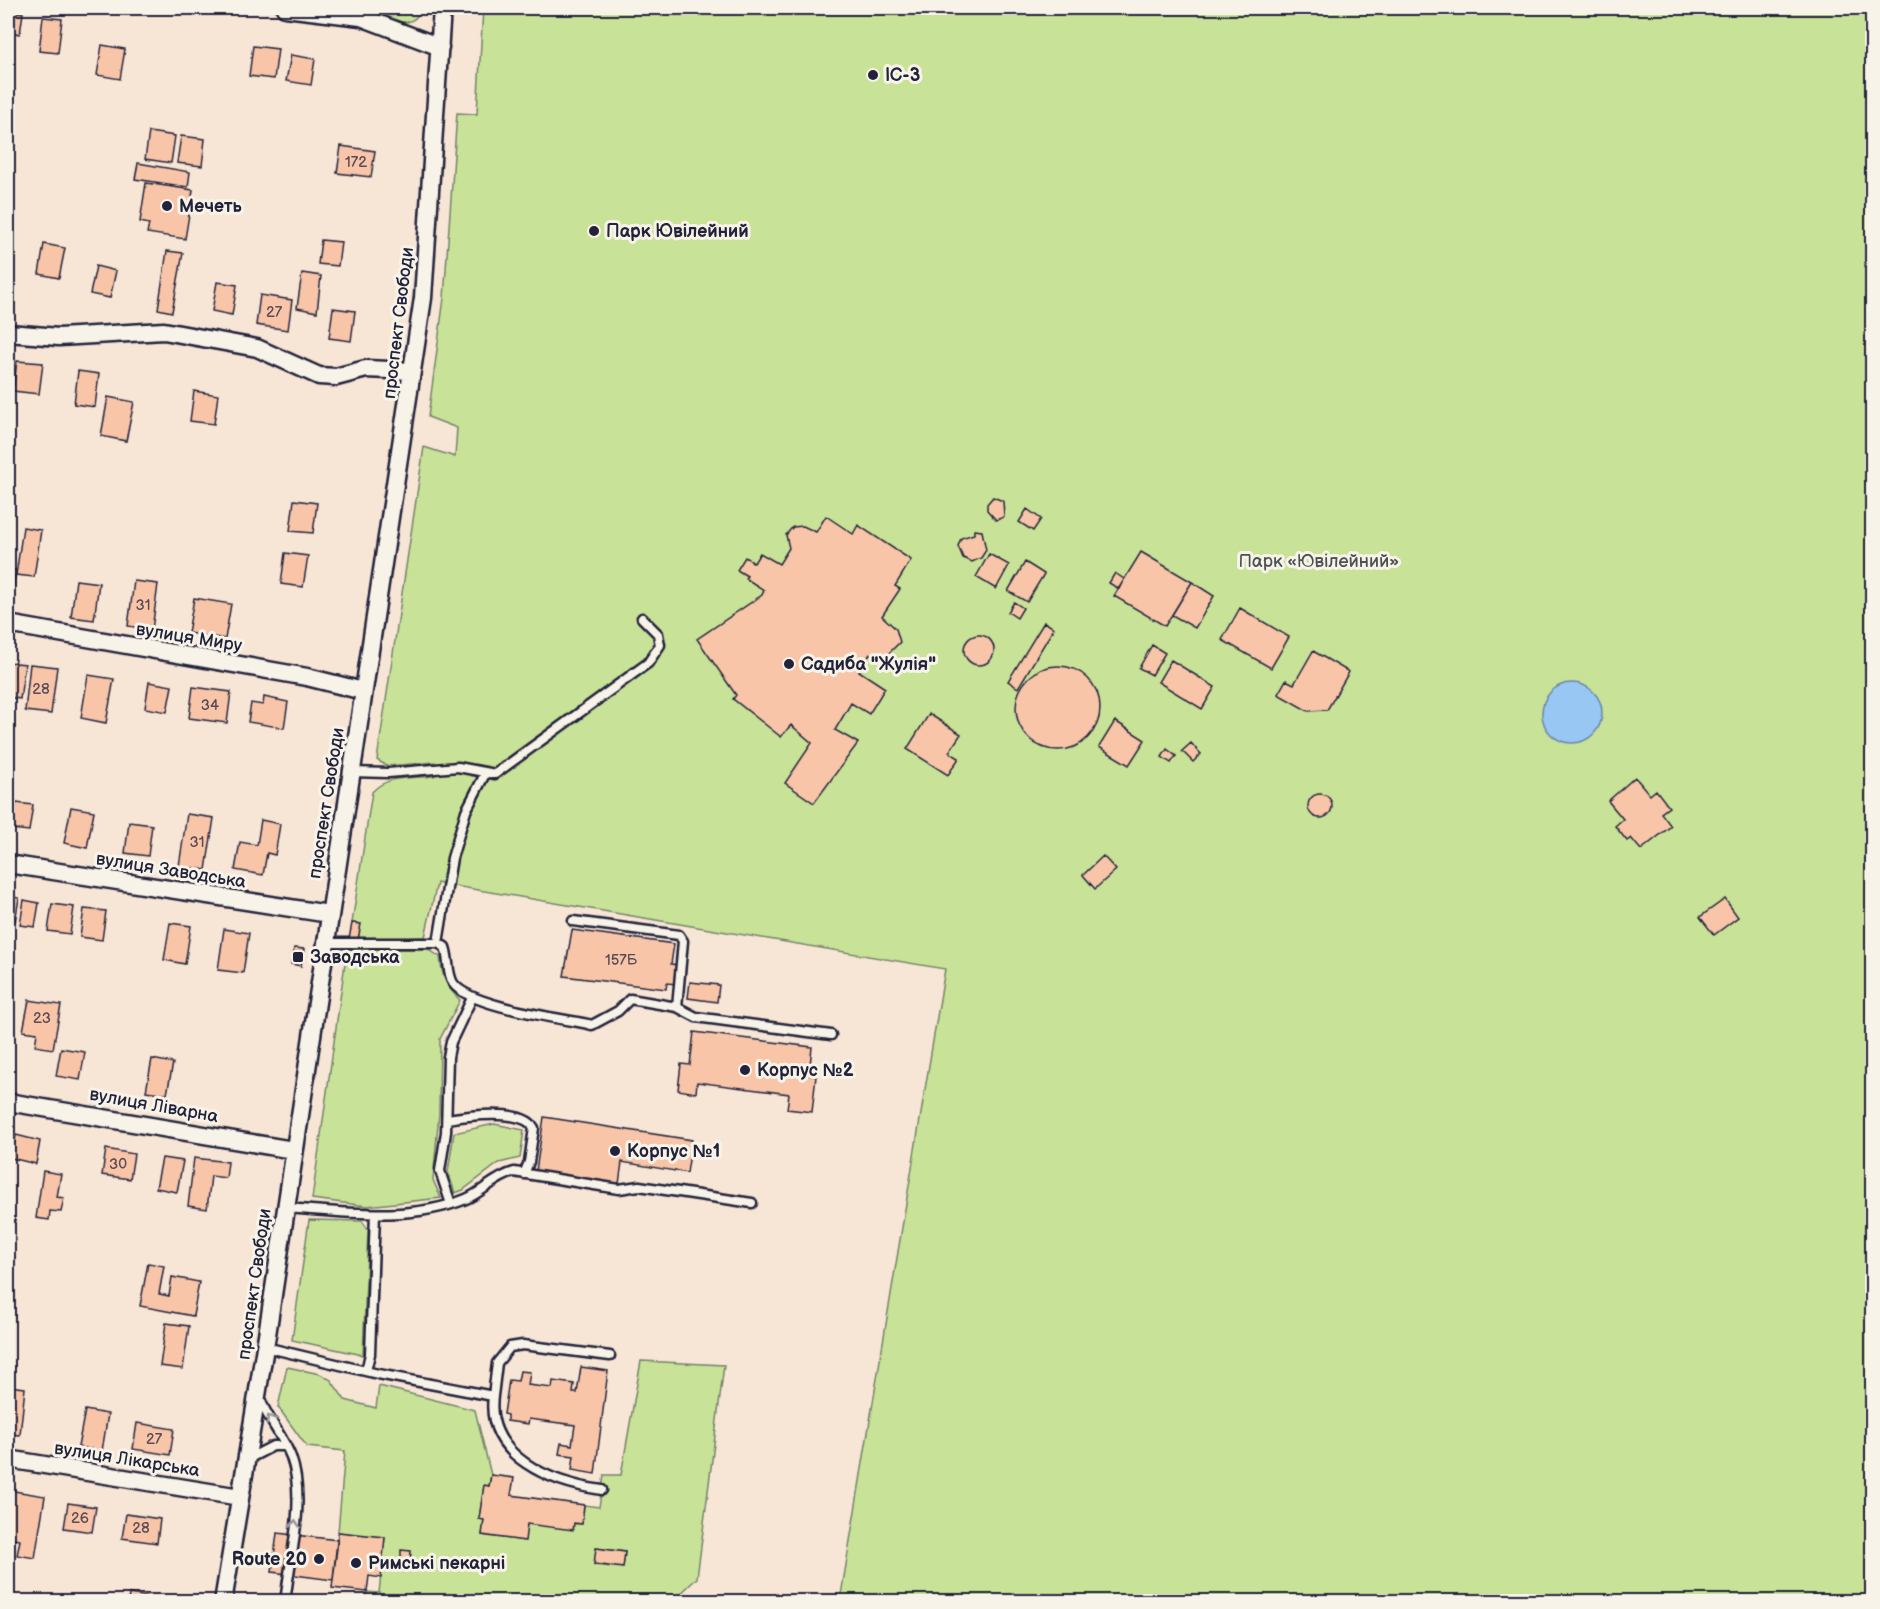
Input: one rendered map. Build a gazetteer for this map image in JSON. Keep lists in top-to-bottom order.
{
  "streets": {
    "street": [
      "проспект Свободи",
      "вулиця Миру",
      "вулиця Заводська",
      "вулиця Ліварна",
      "вулиця Лікарська"
    ]
  },
  "crossings": [
    ["проспект Свободи", "вулиця Миру"],
    ["проспект Свободи", "вулиця Заводська"],
    ["проспект Свободи", "вулиця Ліварна"],
    ["проспект Свободи", "вулиця Лікарська"]
  ],
  "parks": ["Парк «Ювілейний»"],
  "places": {
    "other": [
      "ІС-3",
      "Мечеть",
      "Парк Ювілейний",
      "Садиба \"Жулія\"",
      "Корпус №2",
      "Корпус №1",
      "Route 20",
      "Римські пекарні"
    ],
    "transit": ["Заводська"]
  },
  "house_numbers": [
    "172",
    "27",
    "31",
    "28",
    "34",
    "31",
    "157Б",
    "23",
    "30",
    "27",
    "26",
    "28"
  ]
}
